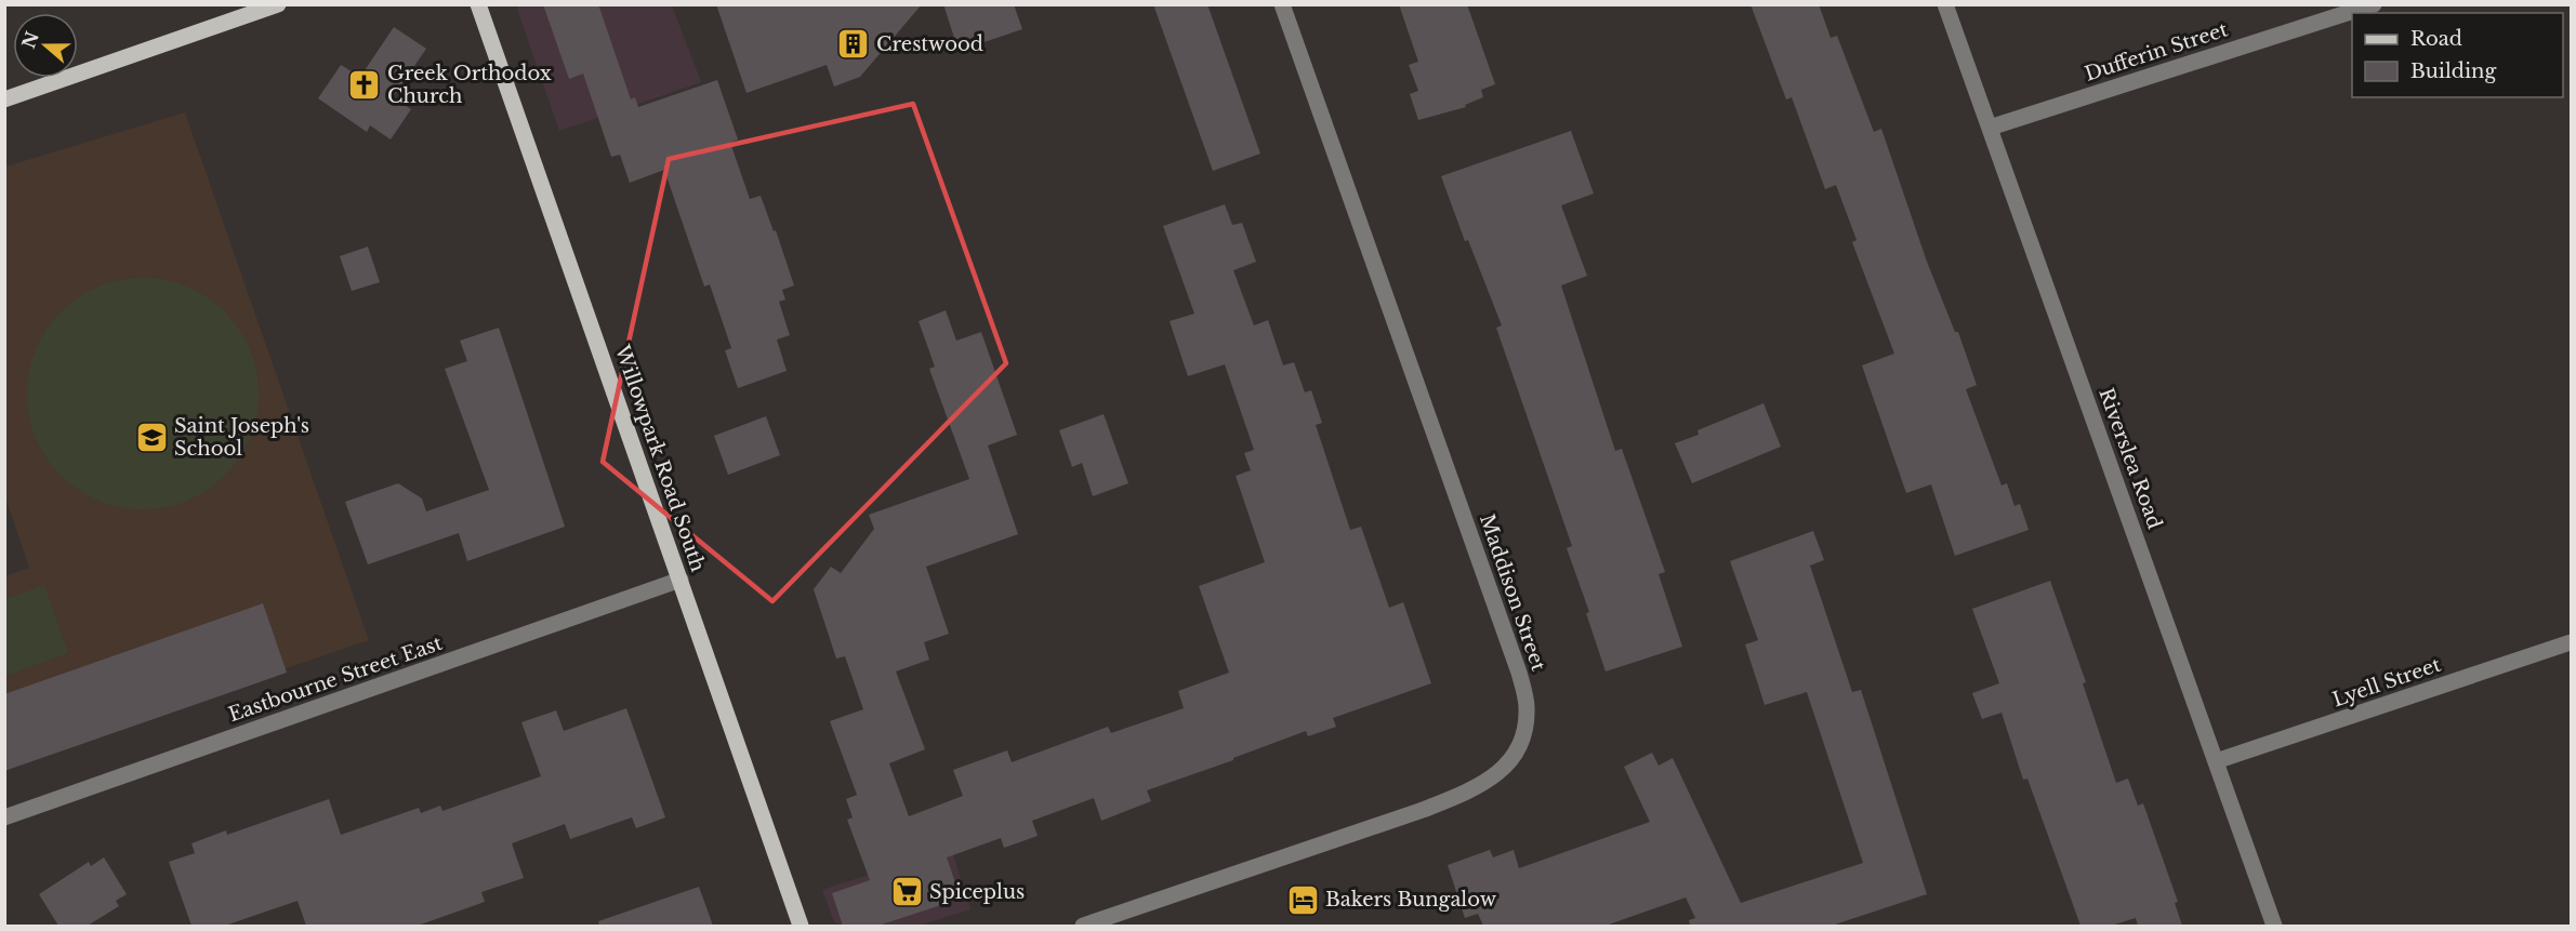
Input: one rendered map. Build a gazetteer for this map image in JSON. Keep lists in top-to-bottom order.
{
  "streets": {
    "main road": ["Willowpark Road South"],
    "street": [
      "Dufferin Street",
      "Riverslea Road",
      "Maddison Street",
      "Eastbourne Street East",
      "Lyell Street"
    ]
  },
  "crossings": [
    ["Dufferin Street", "Riverslea Road"],
    ["Willowpark Road South", "Eastbourne Street East"],
    ["Riverslea Road", "Lyell Street"]
  ],
  "places": {
    "building": ["Crestwood"],
    "church": ["Greek Orthodox Church"],
    "school or university": ["Saint Joseph's School"],
    "supermarket": ["Spiceplus"],
    "hotel": ["Bakers Bungalow"]
  },
  "legend": ["Road", "Building"],
  "north": "left"
}
